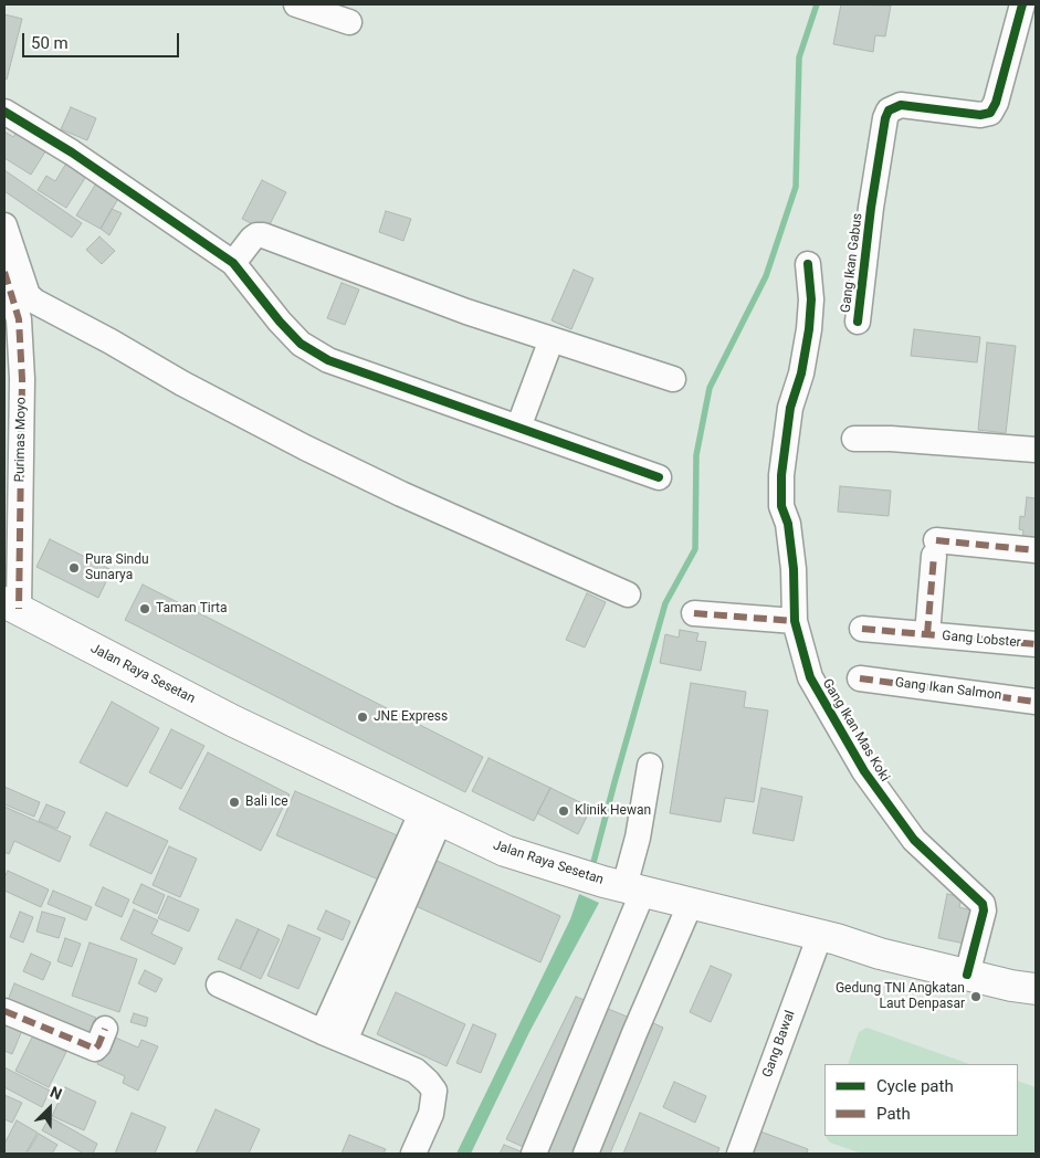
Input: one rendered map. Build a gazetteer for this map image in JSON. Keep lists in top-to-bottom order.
{
  "streets": {
    "main road": ["Jalan Raya Sesetan"],
    "street": [
      "Gang Ikan Gabus",
      "Purimas Moyo",
      "Gang Lobster",
      "Gang Ikan Salmon",
      "Gang Ikan Mas Koki",
      "Gang Bawal"
    ]
  },
  "crossings": [
    ["Purimas Moyo", "Jalan Raya Sesetan"],
    ["Jalan Raya Sesetan", "Gang Ikan Mas Koki"],
    ["Jalan Raya Sesetan", "Gang Bawal"]
  ],
  "places": [
    "Pura Sindu Sunarya",
    "Taman Tirta",
    "JNE Express",
    "Bali Ice",
    "Klinik Hewan",
    "Gedung TNI Angkatan Laut Denpasar"
  ],
  "legend": ["Cycle path", "Path"],
  "scale_bar": "50 m",
  "north": "top right"
}
